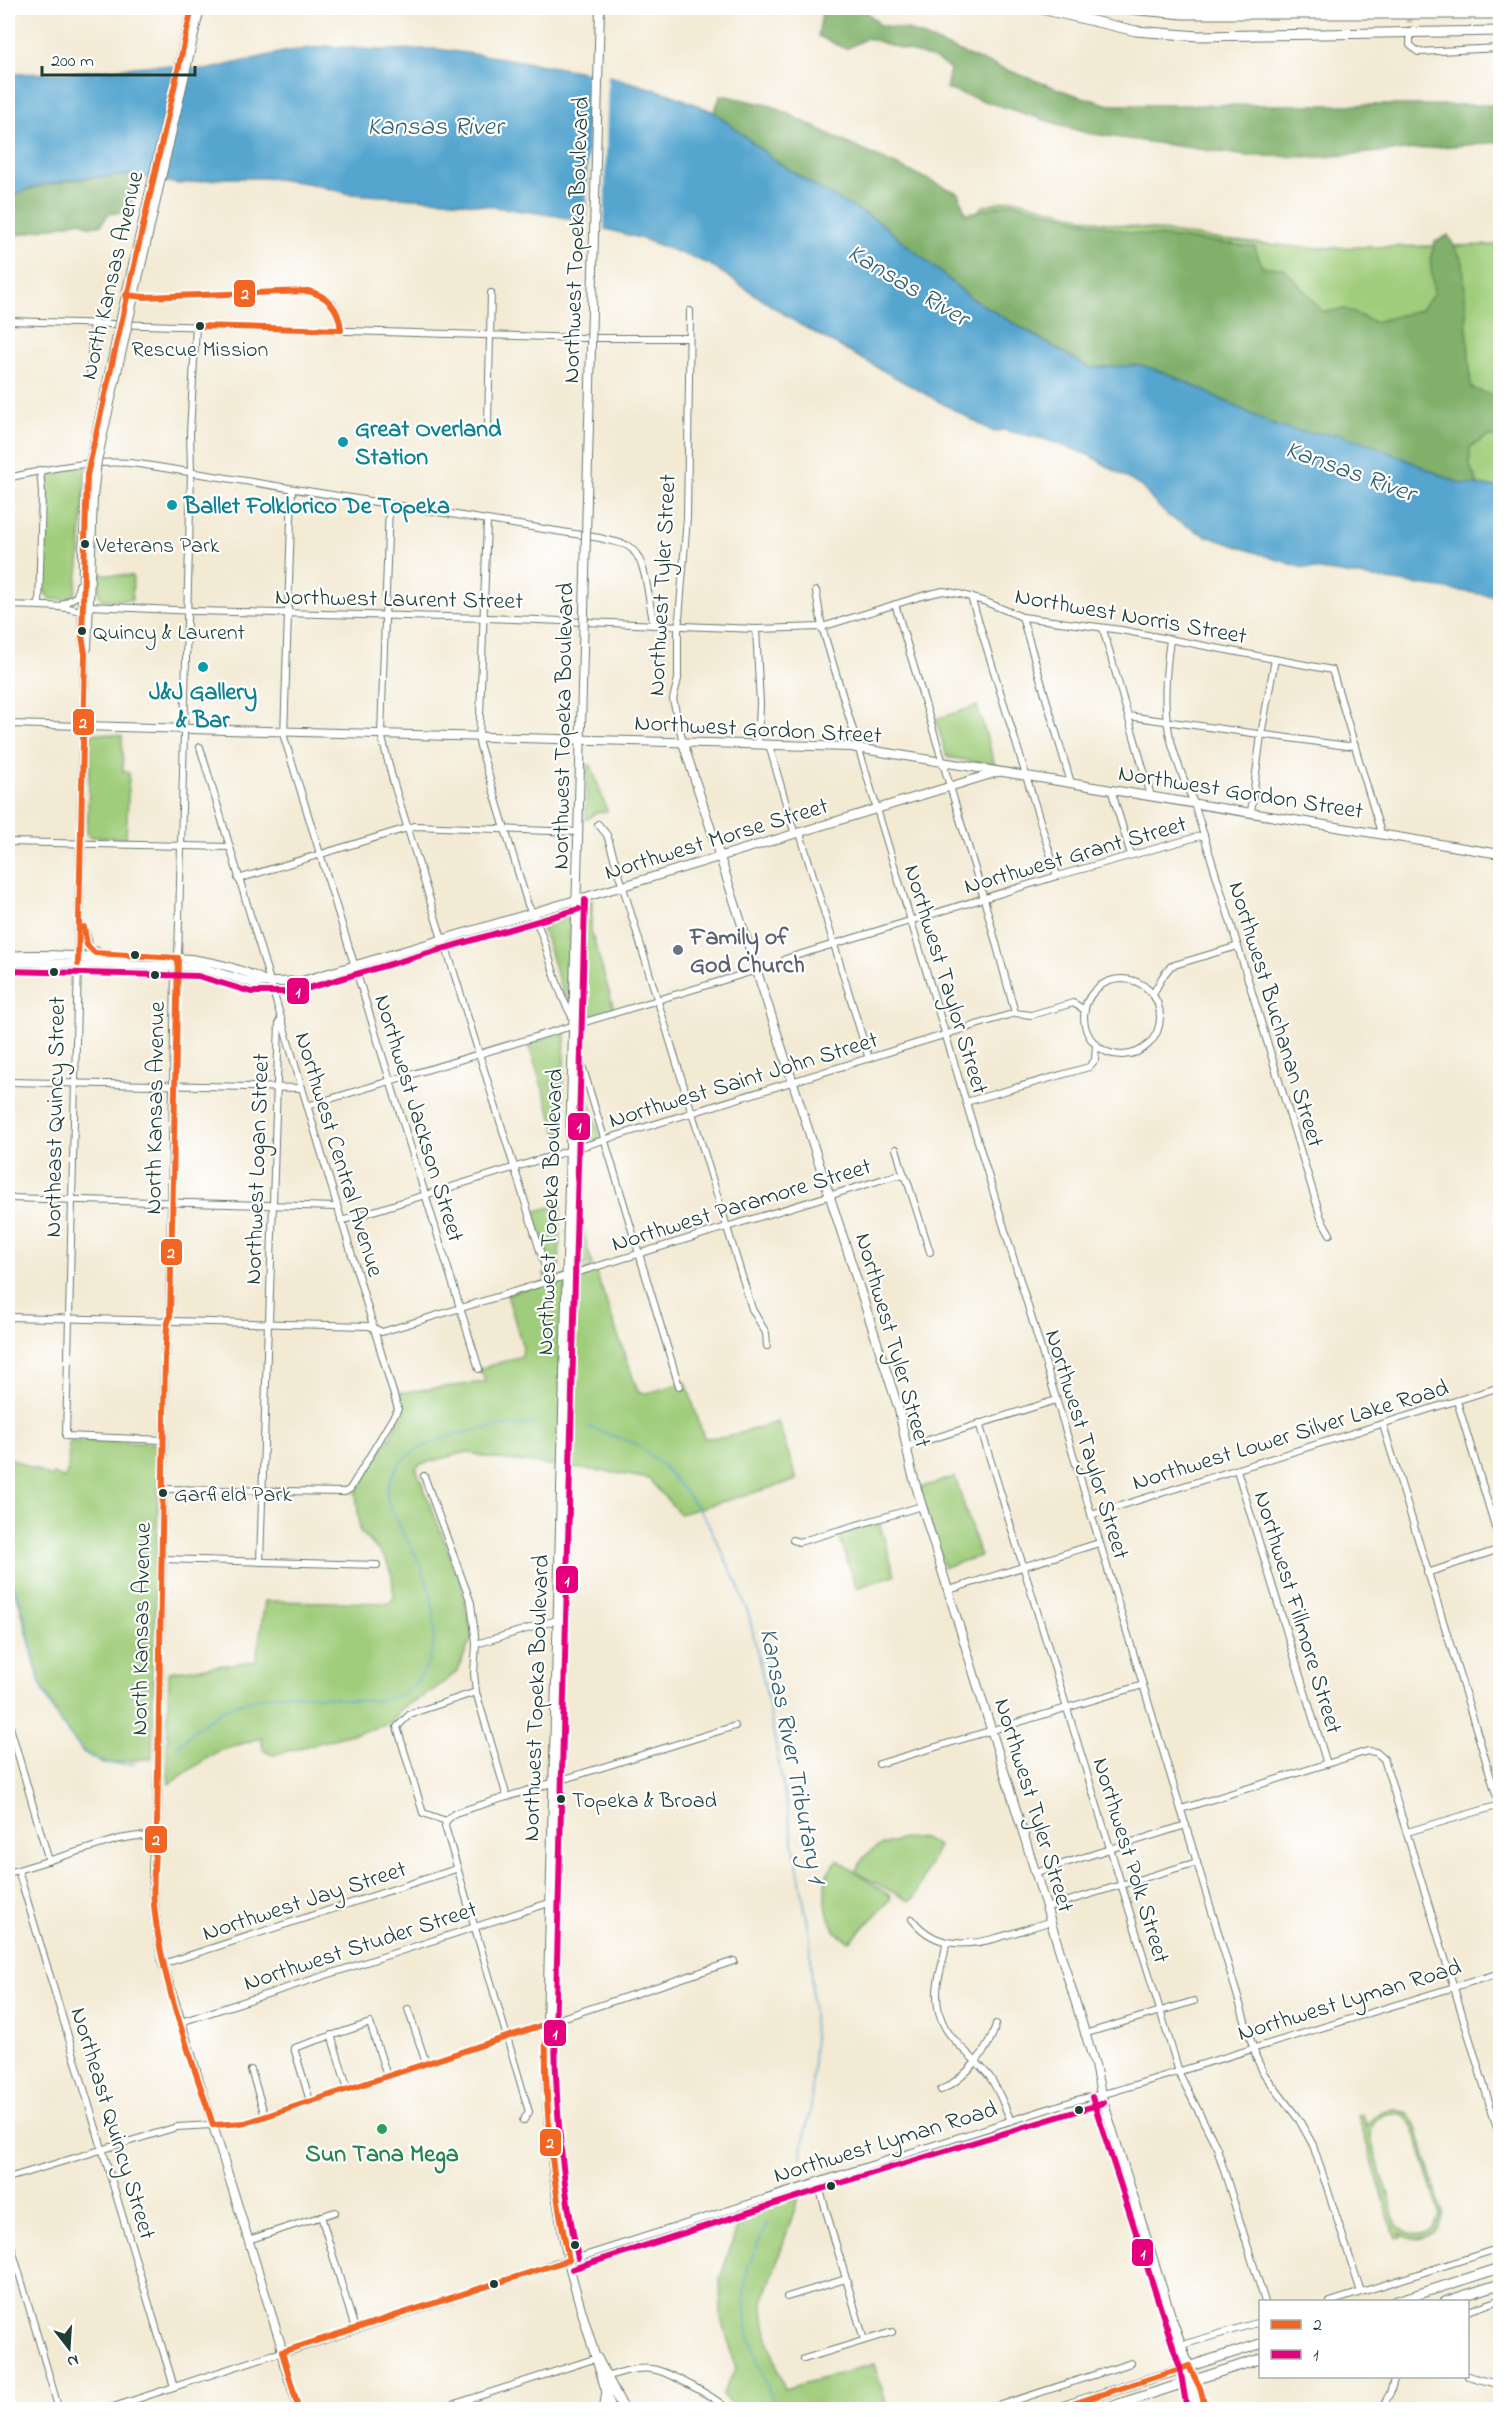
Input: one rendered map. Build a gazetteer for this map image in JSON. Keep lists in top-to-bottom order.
{
  "streets": {
    "main road": [
      "Northwest Topeka Boulevard",
      "North Kansas Avenue",
      "Northwest Tyler Street",
      "Northwest Gordon Street",
      "Northwest Morse Street",
      "Northeast Quincy Street"
    ],
    "street": [
      "Northwest Laurent Street",
      "Northwest Norris Street",
      "Northwest Grant Street",
      "Northwest Taylor Street",
      "Northwest Buchanan Street",
      "Northwest Saint John Street",
      "Northwest Jackson Street",
      "Northwest Central Avenue",
      "Northwest Logan Street",
      "Northwest Paramore Street",
      "Northwest Lower Silver Lake Road",
      "Northwest Fillmore Street",
      "Northwest Polk Street",
      "Northwest Jay Street",
      "Northwest Studer Street",
      "Northwest Lyman Road"
    ]
  },
  "crossings": [
    ["Northwest Topeka Boulevard", "Northwest Gordon Street"],
    ["Northwest Topeka Boulevard", "Northwest Morse Street"],
    ["Northwest Topeka Boulevard", "Northwest Saint John Street"],
    ["Northwest Topeka Boulevard", "Northwest Paramore Street"],
    ["Northwest Topeka Boulevard", "Northwest Studer Street"],
    ["Northwest Topeka Boulevard", "Northwest Lyman Road"],
    ["North Kansas Avenue", "Northwest Laurent Street"],
    ["North Kansas Avenue", "Northwest Gordon Street"],
    ["North Kansas Avenue", "Northwest Morse Street"],
    ["North Kansas Avenue", "Northeast Quincy Street"],
    ["North Kansas Avenue", "Northwest Paramore Street"],
    ["North Kansas Avenue", "Northwest Jay Street"],
    ["North Kansas Avenue", "Northwest Studer Street"],
    ["North Kansas Avenue", "Northwest Lyman Road"],
    ["Northwest Tyler Street", "Northwest Laurent Street"],
    ["Northwest Tyler Street", "Northwest Gordon Street"],
    ["Northwest Tyler Street", "Northwest Morse Street"],
    ["Northwest Tyler Street", "Northwest Saint John Street"],
    ["Northwest Tyler Street", "Northwest Paramore Street"],
    ["Northwest Tyler Street", "Northwest Lyman Road"],
    ["Northwest Laurent Street", "Northwest Norris Street"],
    ["Northwest Laurent Street", "Northwest Taylor Street"],
    ["Northwest Laurent Street", "Northeast Quincy Street"],
    ["Northwest Laurent Street", "Northwest Jackson Street"],
    ["Northwest Norris Street", "Northwest Buchanan Street"],
    ["Northwest Gordon Street", "Northwest Morse Street"],
    ["Northwest Gordon Street", "Northwest Taylor Street"],
    ["Northwest Gordon Street", "Northwest Buchanan Street"],
    ["Northwest Gordon Street", "Northeast Quincy Street"],
    ["Northwest Gordon Street", "Northwest Jackson Street"],
    ["Northwest Morse Street", "Northwest Taylor Street"],
    ["Northwest Morse Street", "Northwest Jackson Street"],
    ["Northwest Morse Street", "Northwest Central Avenue"],
    ["Northwest Grant Street", "Northwest Taylor Street"],
    ["Northwest Grant Street", "Northwest Buchanan Street"],
    ["Northwest Taylor Street", "Northwest Saint John Street"],
    ["Northwest Taylor Street", "Northwest Lower Silver Lake Road"],
    ["Northwest Taylor Street", "Northwest Lyman Road"],
    ["Northwest Saint John Street", "Northwest Jackson Street"],
    ["Northwest Saint John Street", "Northwest Central Avenue"],
    ["Northeast Quincy Street", "Northwest Paramore Street"],
    ["Northeast Quincy Street", "Northwest Lyman Road"],
    ["Northwest Jackson Street", "Northwest Paramore Street"],
    ["Northwest Central Avenue", "Northwest Logan Street"],
    ["Northwest Central Avenue", "Northwest Paramore Street"],
    ["Northwest Logan Street", "Northwest Paramore Street"],
    ["Northwest Lower Silver Lake Road", "Northwest Fillmore Street"],
    ["Northwest Polk Street", "Northwest Lyman Road"]
  ],
  "water": ["Kansas River", "Kansas River Tributary 1"],
  "places": [
    "Rescue Mission",
    "Great Overland Station",
    "Ballet Folklorico De Topeka",
    "Veterans Park",
    "Quincy & Laurent",
    "J&J Gallery & Bar",
    "Family of God Church",
    "Garfield Park",
    "Topeka & Broad",
    "Sun Tana Mega"
  ],
  "lines": ["transit line 2", "transit line 1"],
  "legend": ["2", "1"],
  "scale_bar": "200 m",
  "north": "bottom"
}
